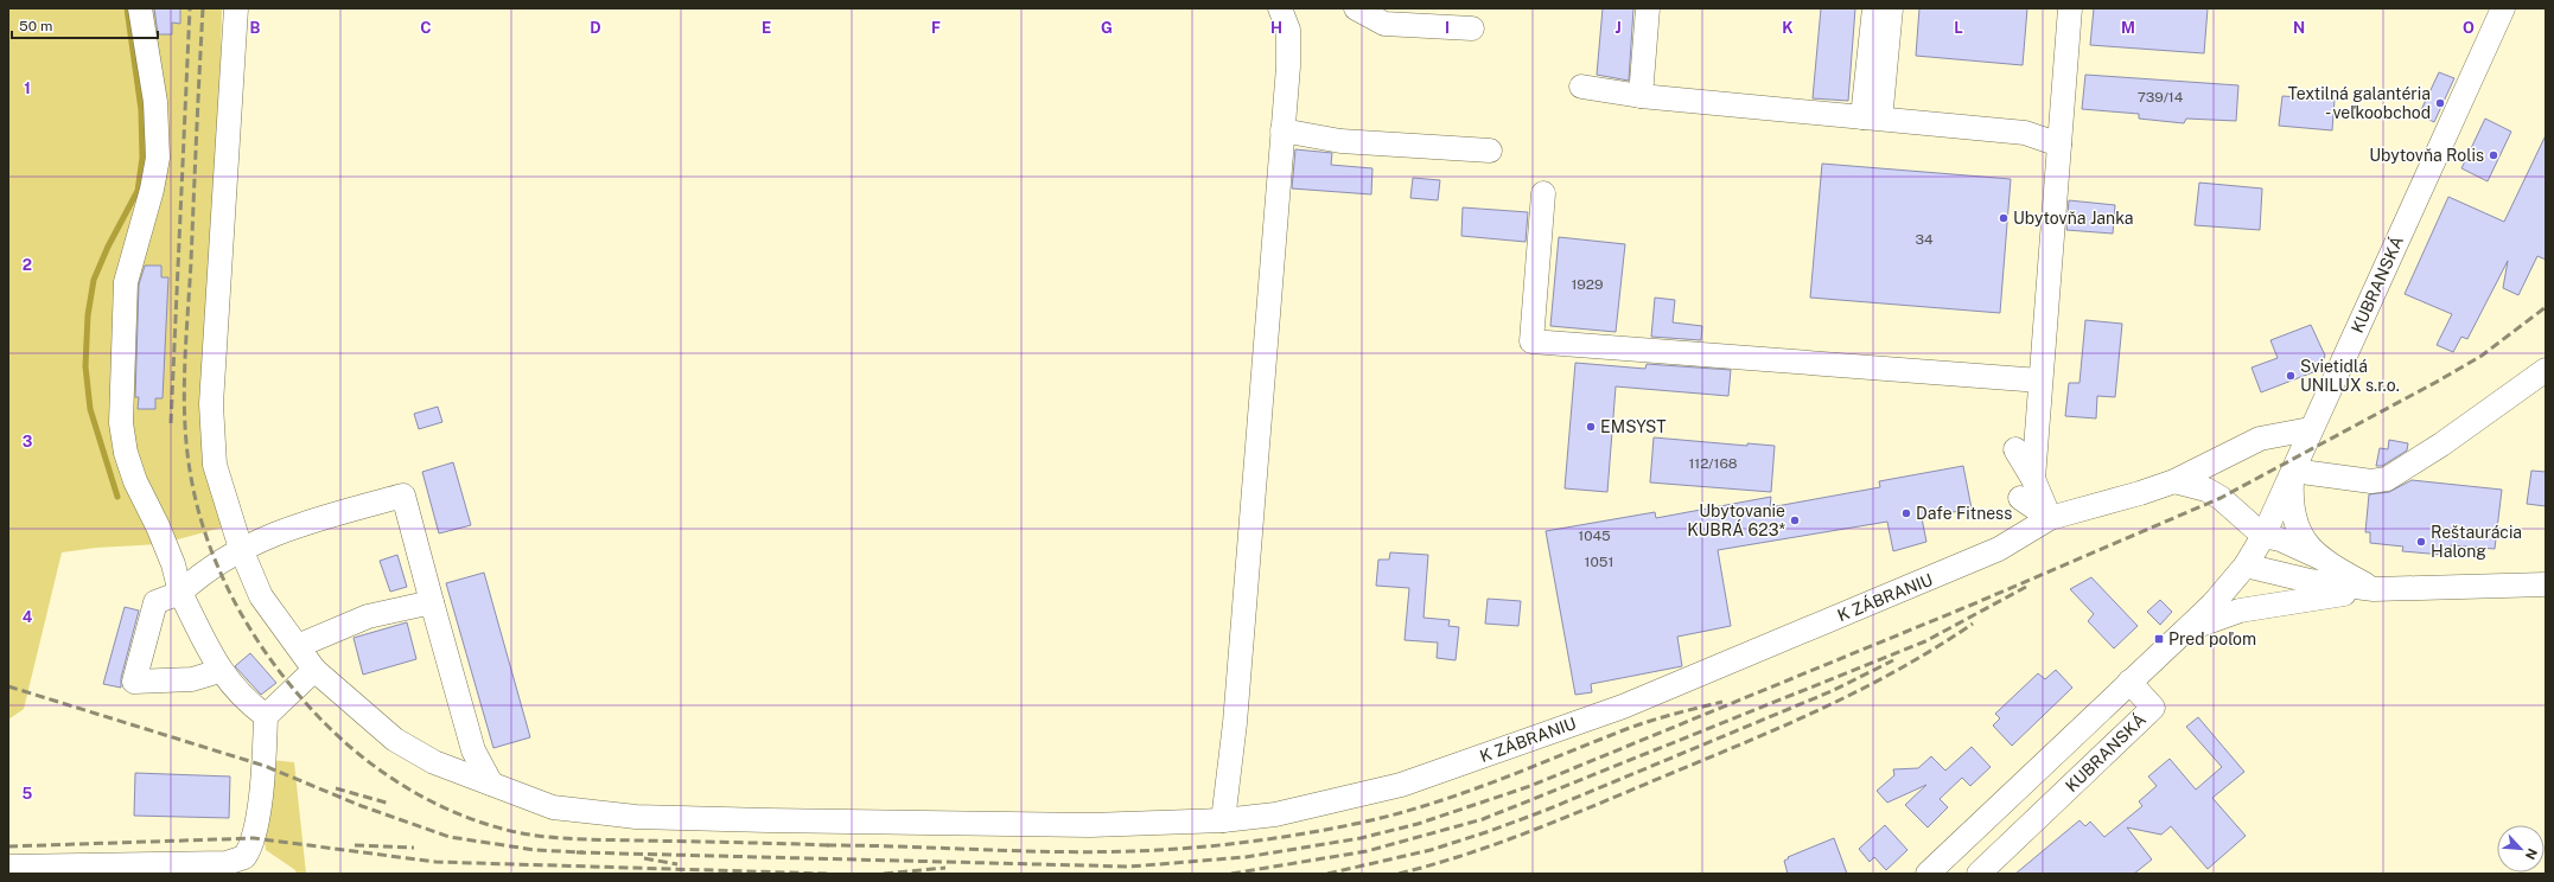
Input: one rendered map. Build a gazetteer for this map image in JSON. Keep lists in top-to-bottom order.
{
  "streets": {
    "street": ["KUBRANSKÁ", "K ZÁBRANIU"]
  },
  "crossings": [
    ["KUBRANSKÁ", "K ZÁBRANIU"]
  ],
  "places": {
    "other": [
      "Textilná galantéria - veľkoobchod",
      "Ubytovňa Rolis",
      "Ubytovňa Janka",
      "Svietidlá UNILUX s.r.o.",
      "EMSYST",
      "Dafe Fitness",
      "Ubytovanie KUBRÁ 623*",
      "Reštaurácia Halong"
    ],
    "transit": ["Pred poľom"]
  },
  "house_numbers": [
    "739/14",
    "34",
    "1929",
    "112/168",
    "1045",
    "1051"
  ],
  "scale_bar": "50 m",
  "north": "bottom right",
  "grid": {
    "columns": [
      "B",
      "C",
      "D",
      "E",
      "F",
      "G",
      "H",
      "I",
      "J",
      "K",
      "L",
      "M",
      "N",
      "O"
    ],
    "rows": [
      "1",
      "2",
      "3",
      "4",
      "5"
    ]
  }
}
